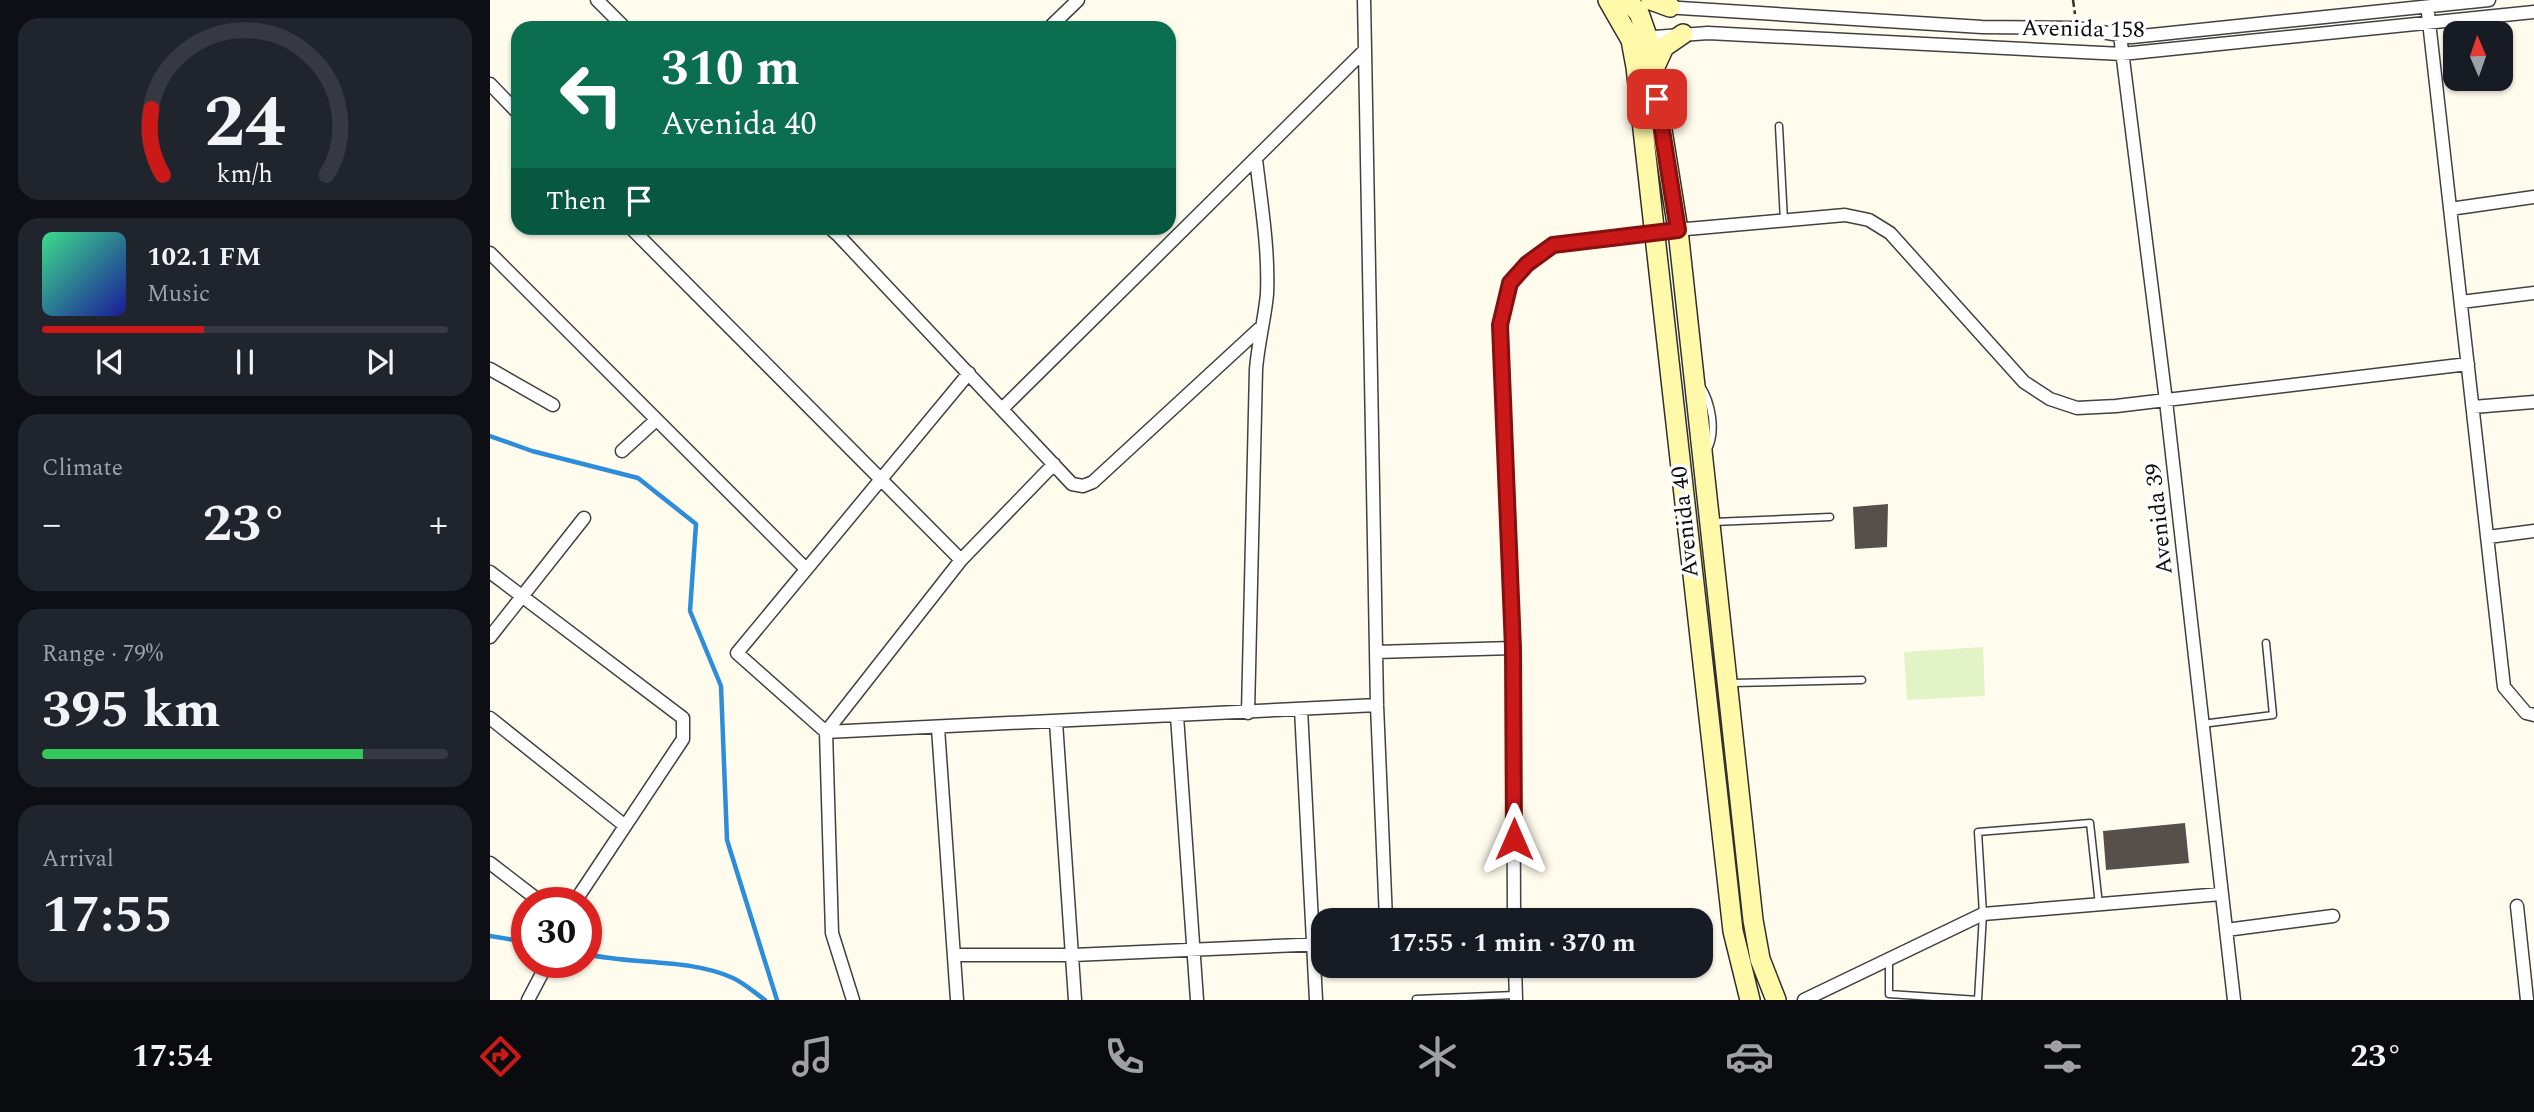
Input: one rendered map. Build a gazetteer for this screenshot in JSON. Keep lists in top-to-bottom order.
{
  "streets": {
    "street": ["Avenida 158", "Avenida 39", "Avenida 40"]
  },
  "crossings": [
    ["Avenida 158", "Avenida 39"],
    ["Avenida 158", "Avenida 40"]
  ],
  "north": "top",
  "page": {
    "turn": ["310 m", "Avenida 40"],
    "then": "Then",
    "song": ["102.1 FM", "Music"],
    "tile": [
      "Climate",
      ["Range · 79%", "395 km"],
      ["Arrival", "17:55"]
    ],
    "heat": ["−", "23°", "+"],
    "limit": "30",
    "trip": "17:55 · 1 min · 370 m",
    "tabs": ["17:54", "23°"],
    "gauge": ["24", "km/h"]
  }
}
